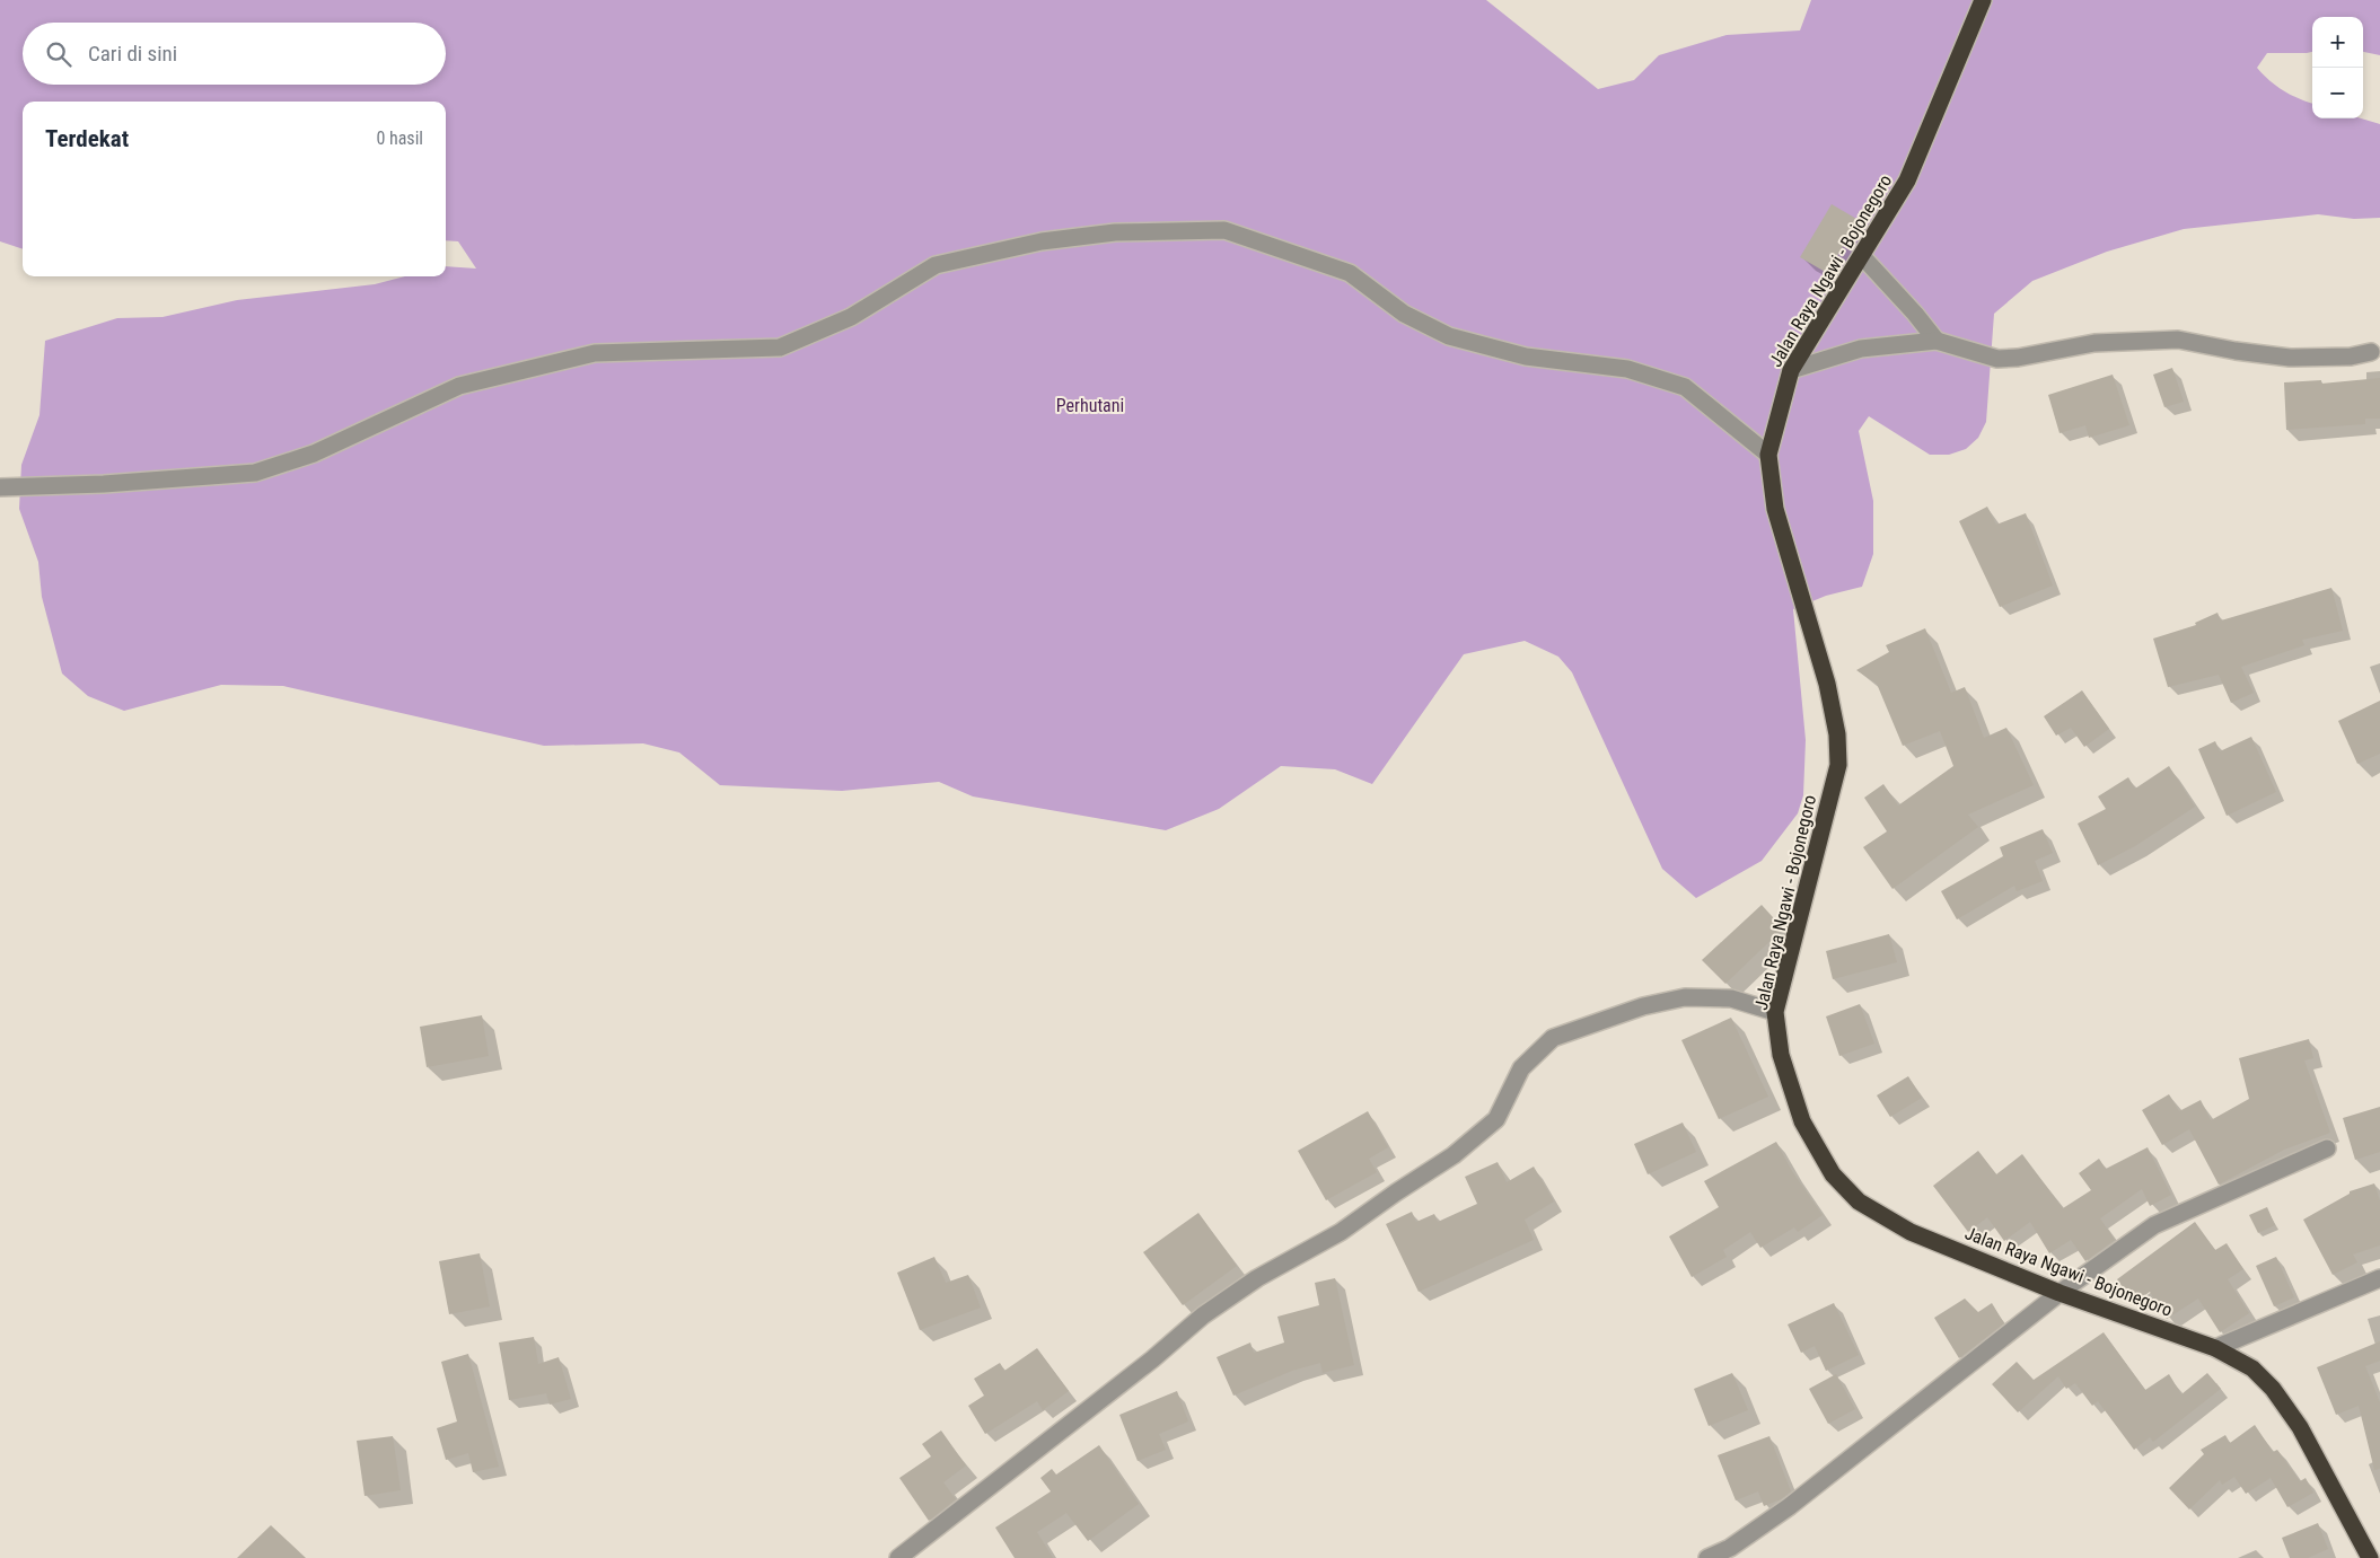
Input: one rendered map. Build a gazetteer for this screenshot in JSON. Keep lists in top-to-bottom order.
{
  "streets": {
    "highway": ["Jalan Raya Ngawi - Bojonegoro"]
  },
  "parks": ["Perhutani"],
  "page": {
    "map_buttons": ["+", "−"],
    "search": "Cari di sini",
    "heading": ["Terdekat", "0 hasil"]
  }
}
